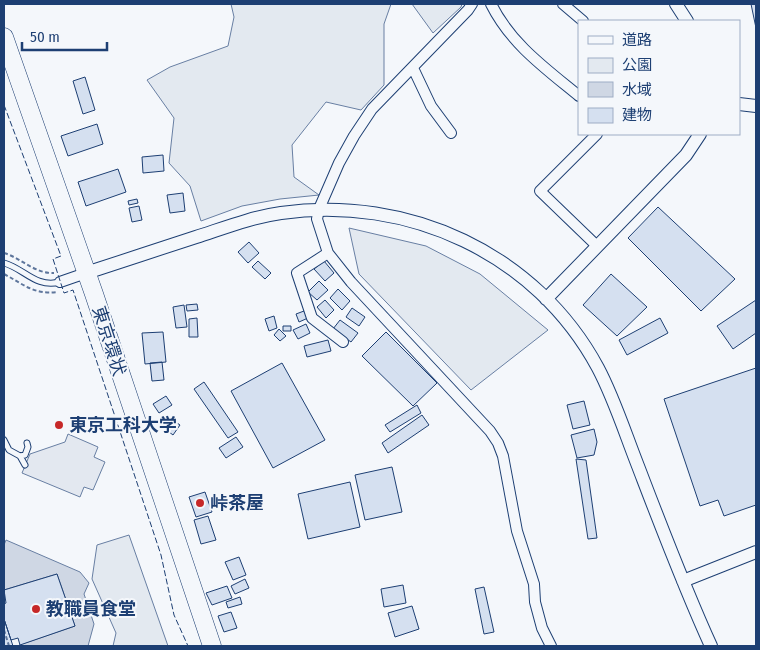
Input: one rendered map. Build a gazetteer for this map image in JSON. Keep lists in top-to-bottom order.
{
  "streets": {
    "highway": ["東京環状"]
  },
  "places": ["東京工科大学", "峠茶屋", "教職員食堂"],
  "legend": [
    "道路",
    "公園",
    "水域",
    "建物"
  ],
  "scale_bar": "50 m"
}
